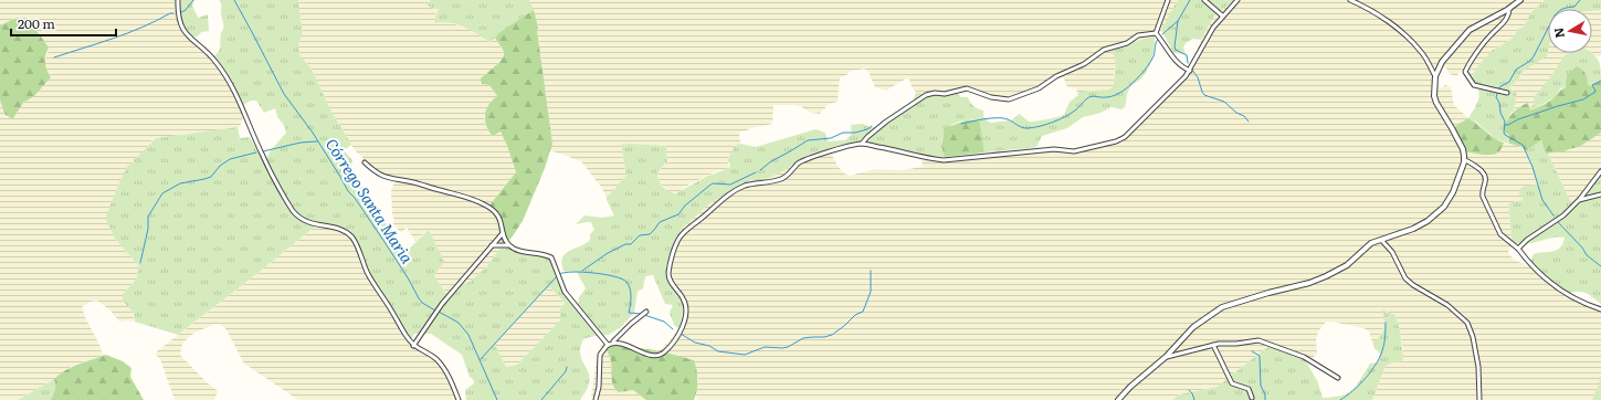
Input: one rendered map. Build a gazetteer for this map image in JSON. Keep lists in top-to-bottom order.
{
  "water": ["Córrego Santa Maria"],
  "scale_bar": "200 m",
  "north": "left"
}
